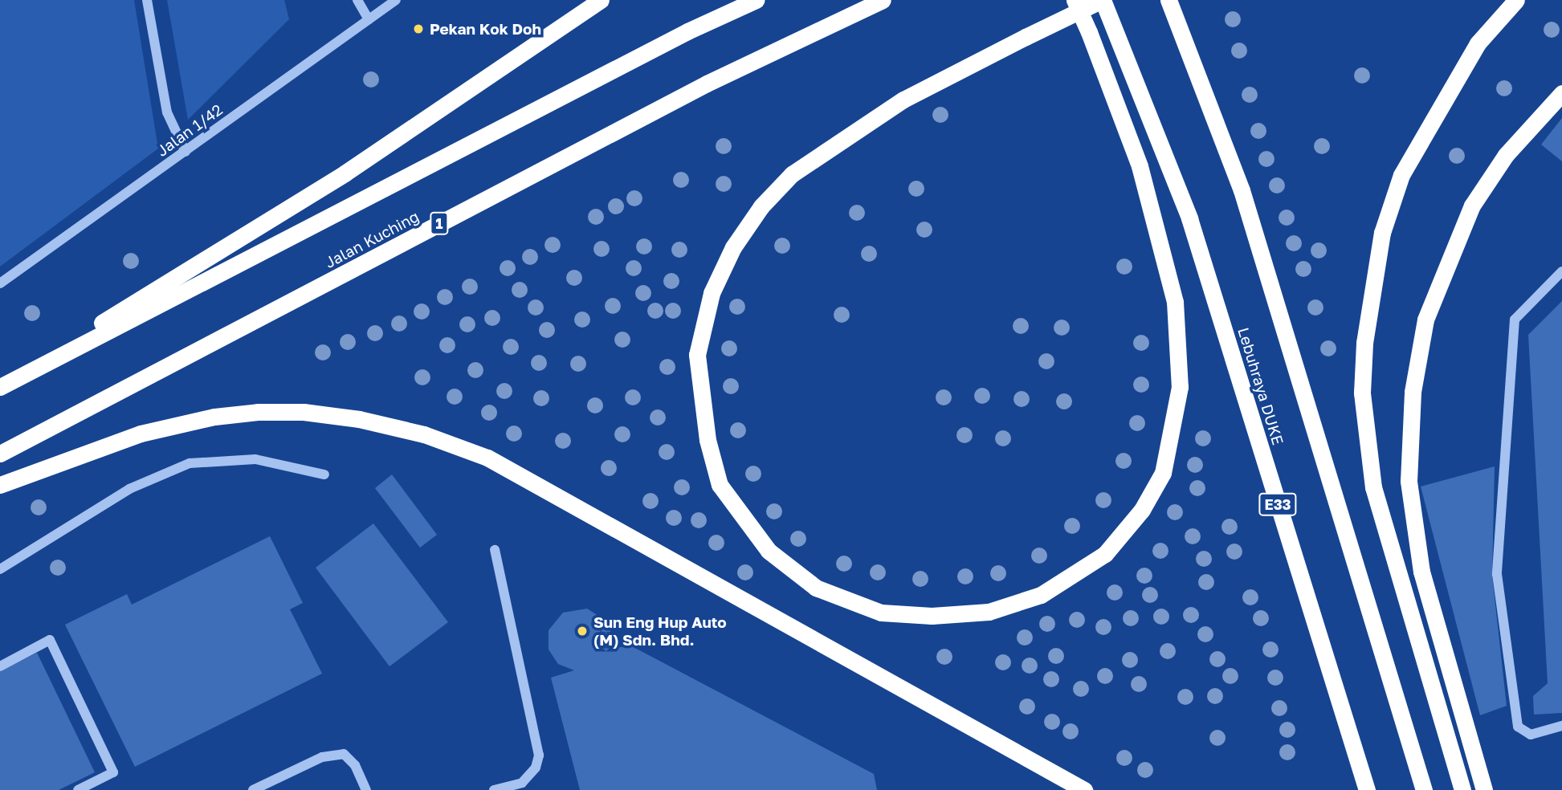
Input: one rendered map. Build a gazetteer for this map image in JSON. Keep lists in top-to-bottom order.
{
  "streets": {
    "highway": [
      "1",
      "Jalan Kuching",
      "Lebuhraya DUKE",
      "E33"
    ],
    "street": ["Jalan 1/42"]
  },
  "places": ["Pekan Kok Doh", "Sun Eng Hup Auto (M) Sdn. Bhd."]
}
